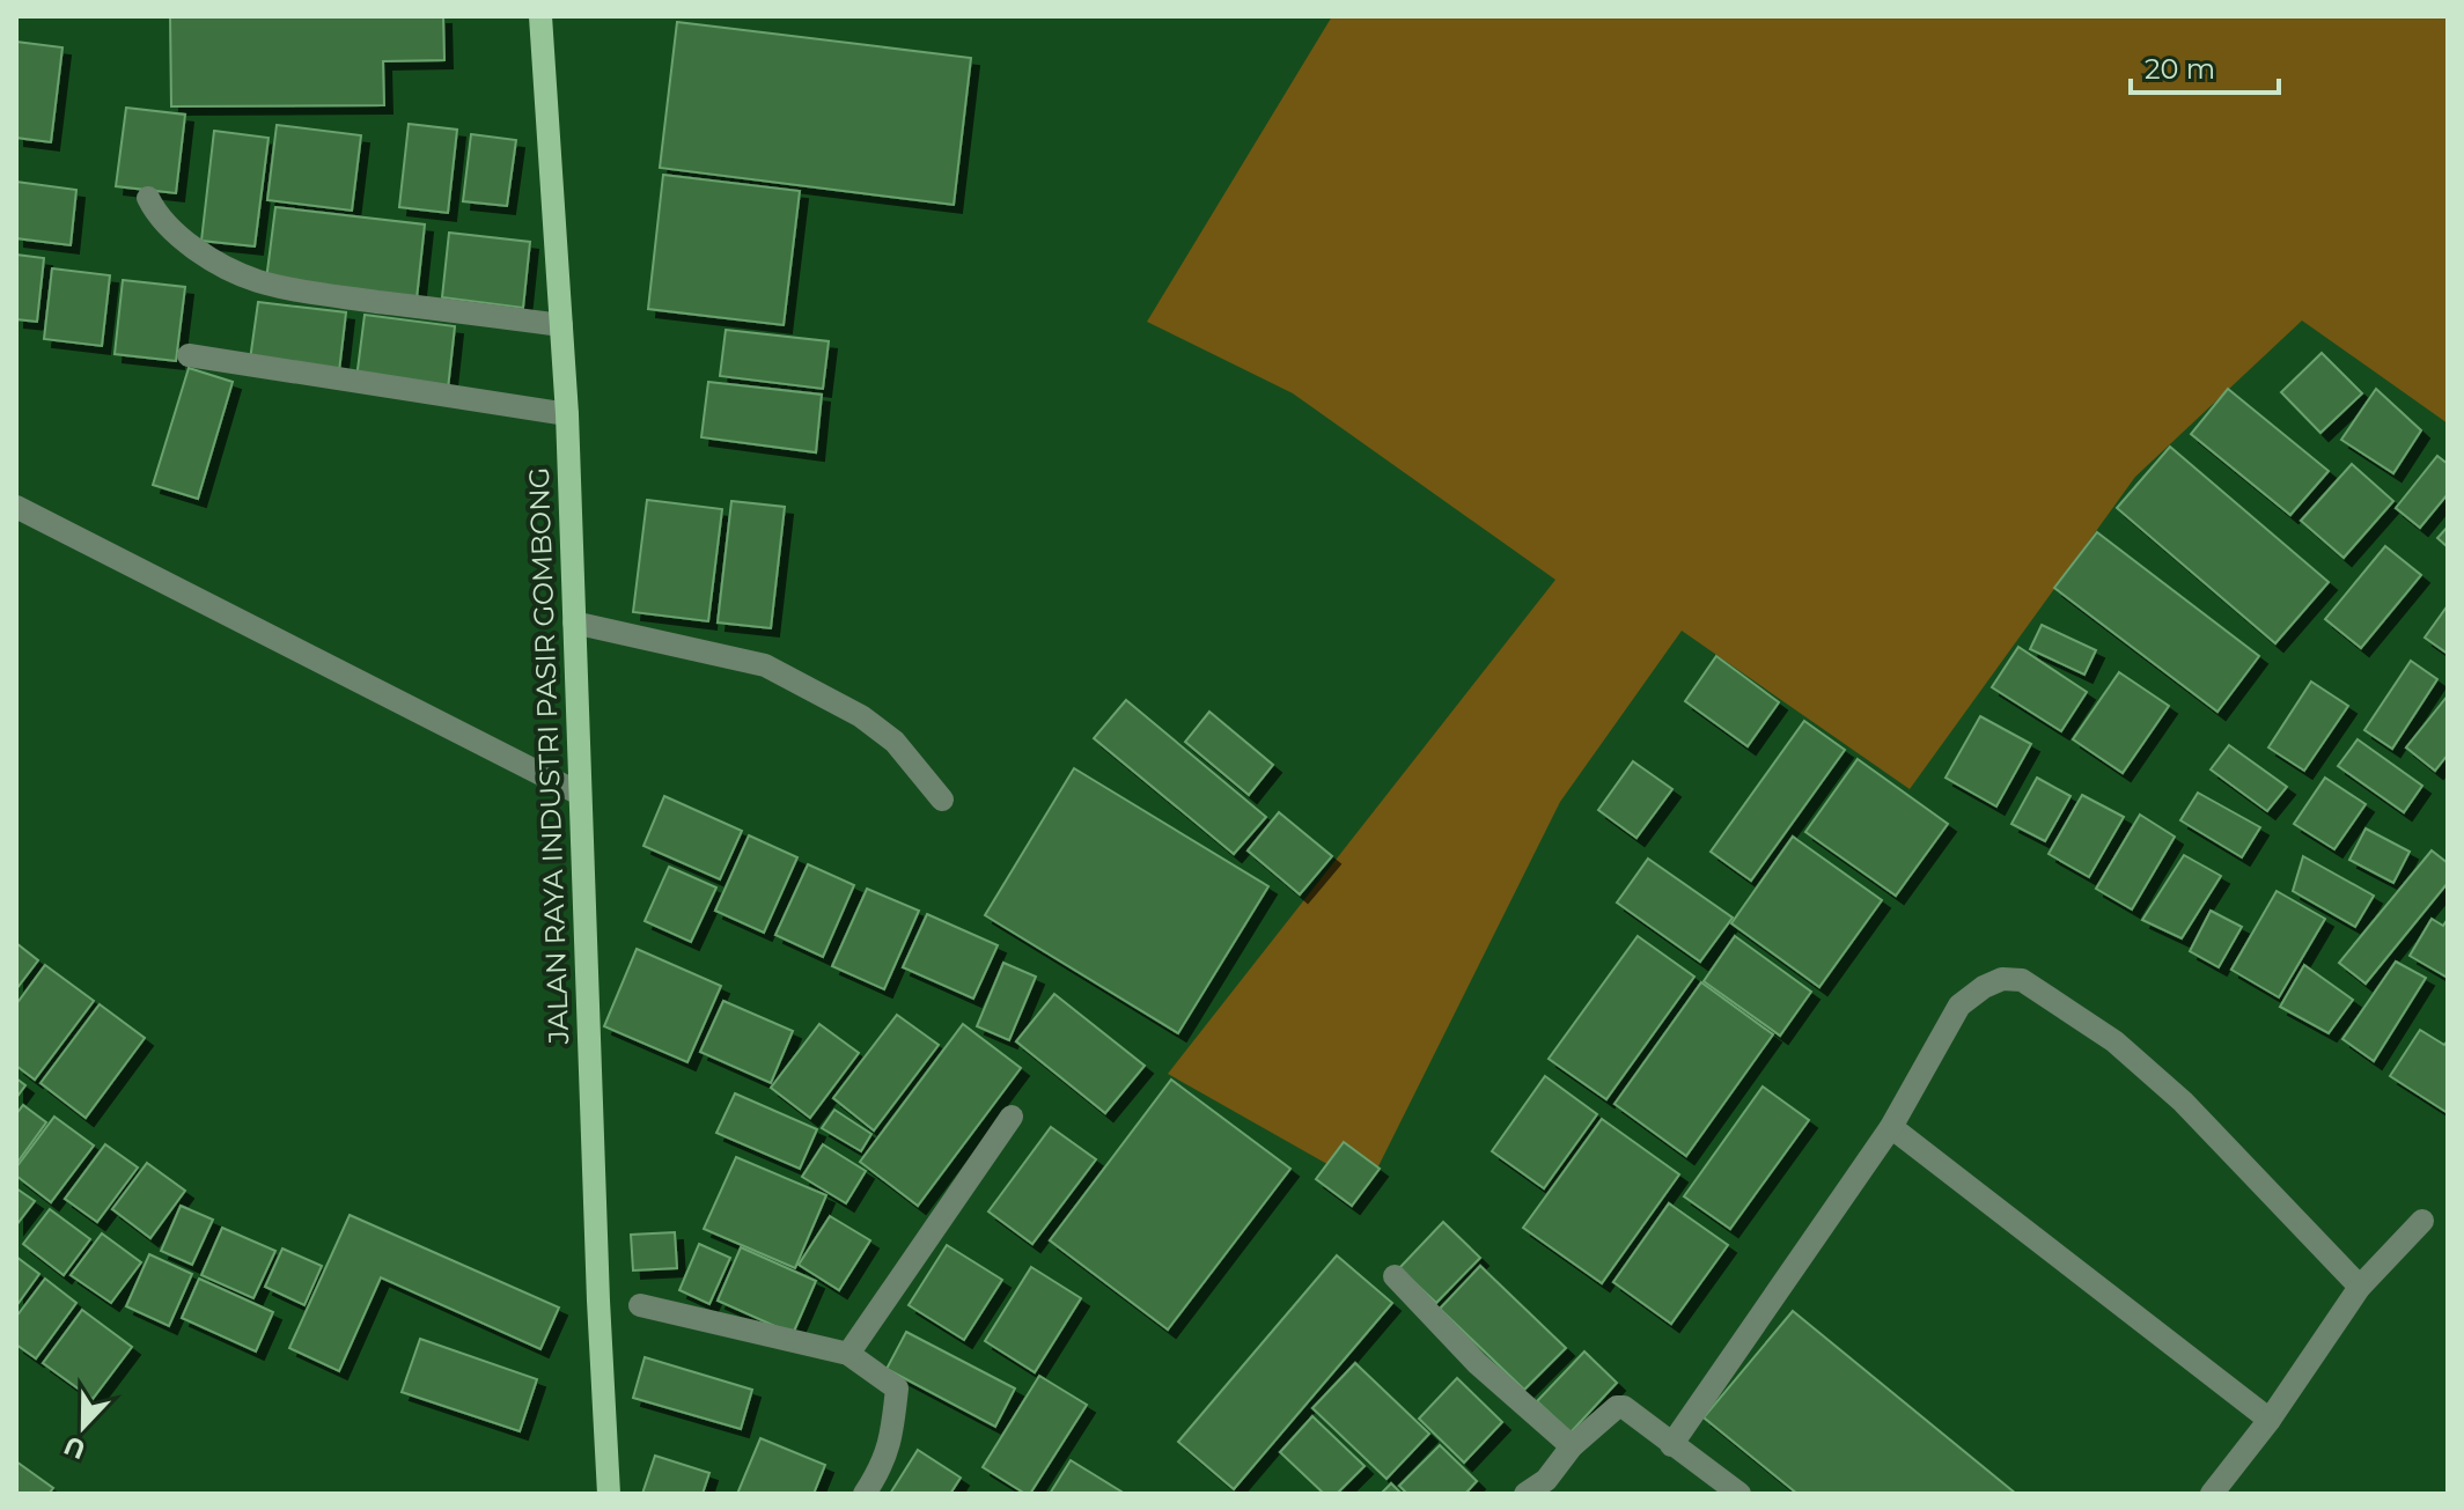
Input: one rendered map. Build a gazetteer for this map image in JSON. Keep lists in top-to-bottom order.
{
  "streets": {
    "main road": ["JALAN RAYA INDUSTRI PASIR GOMBONG"]
  },
  "scale_bar": "20 m",
  "north": "bottom"
}
